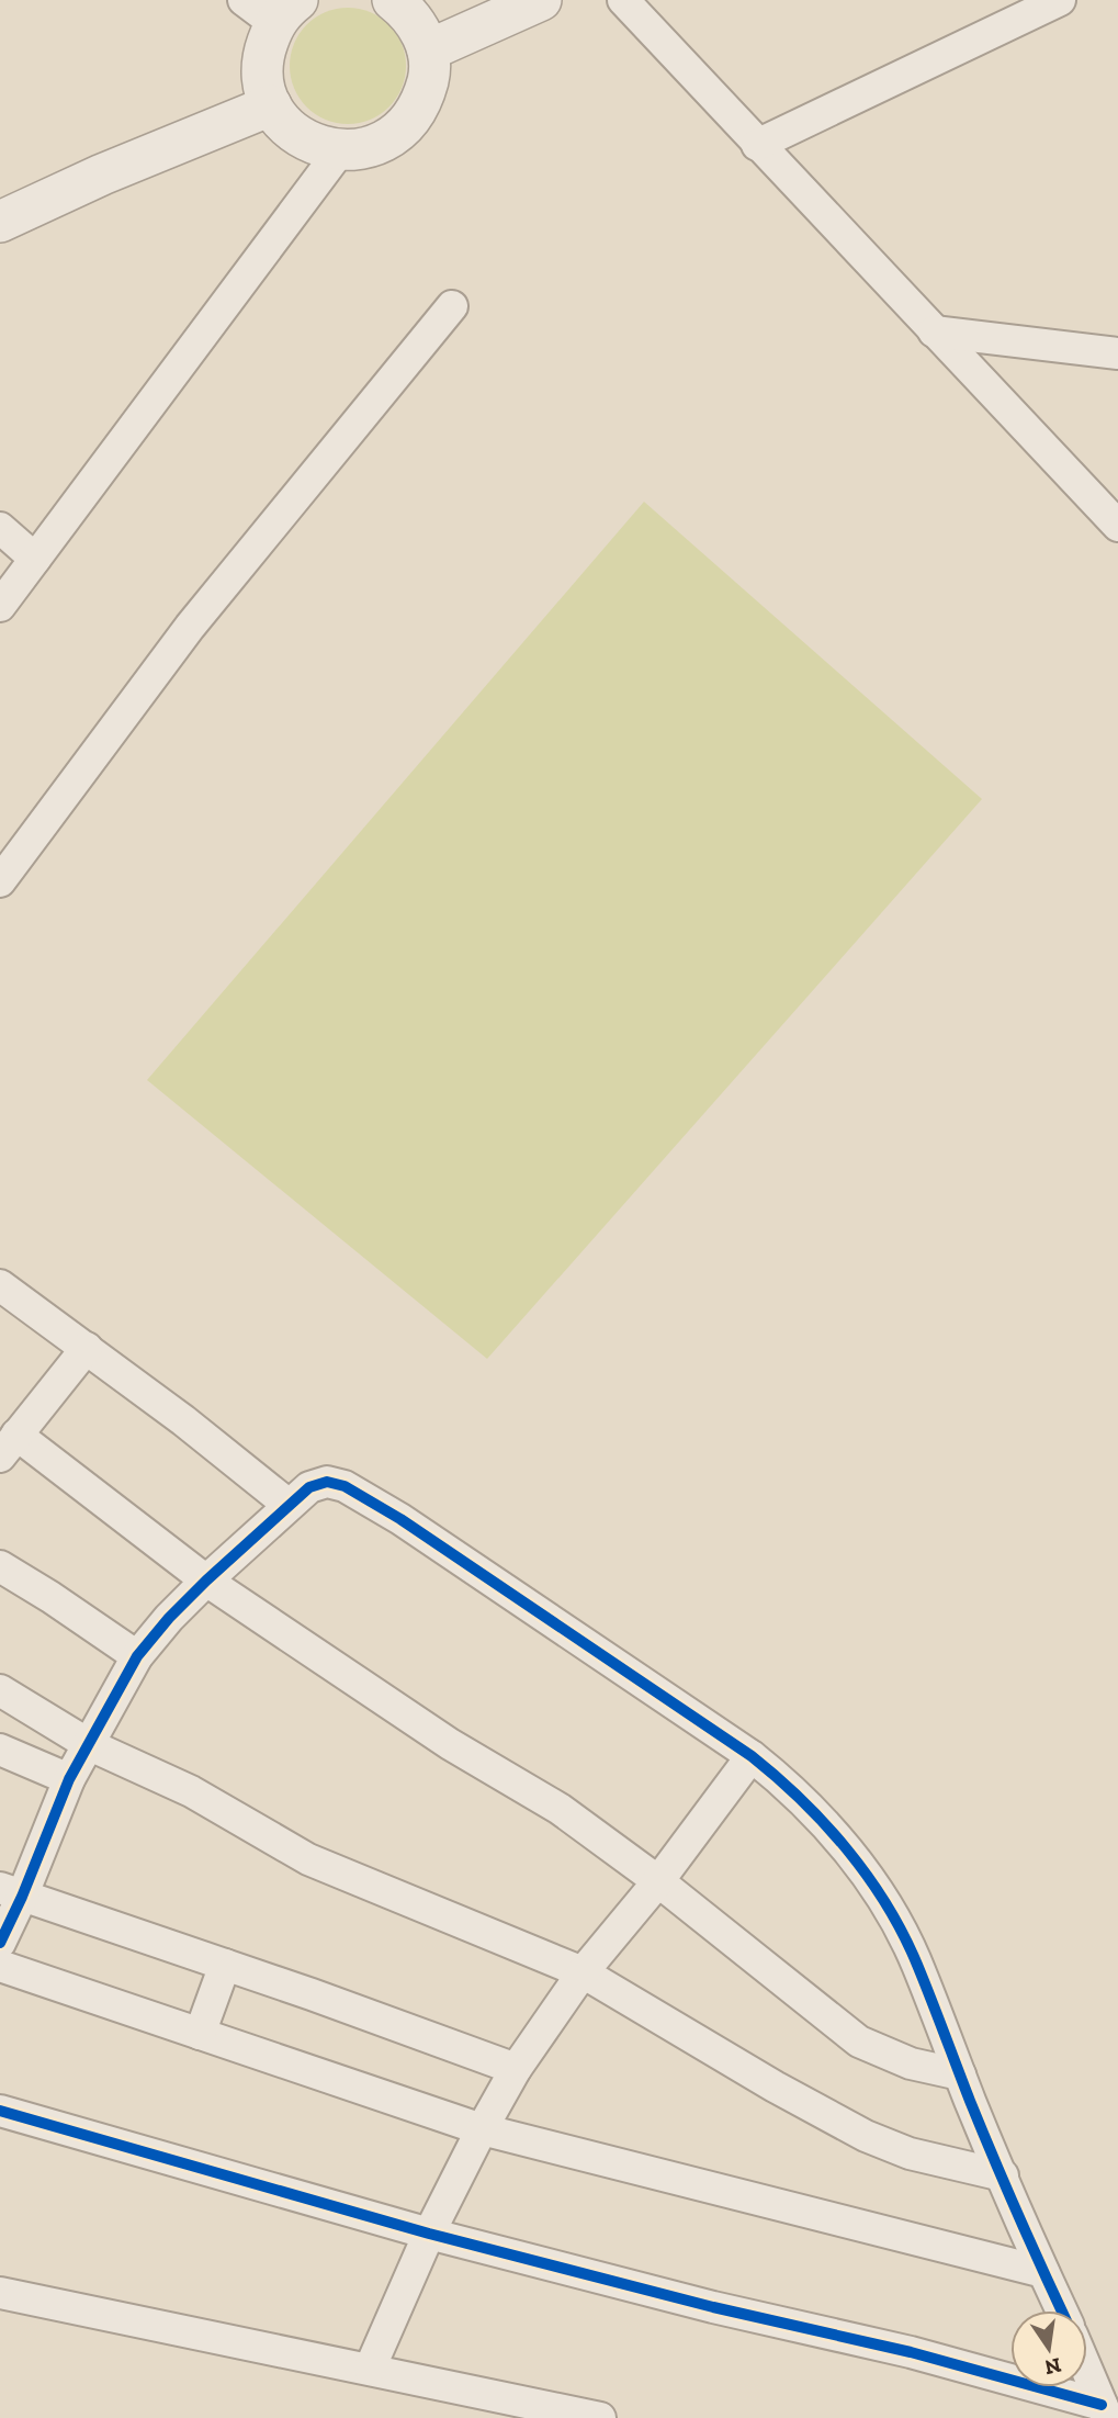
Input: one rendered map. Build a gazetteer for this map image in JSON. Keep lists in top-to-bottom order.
{
  "north": "bottom"
}
